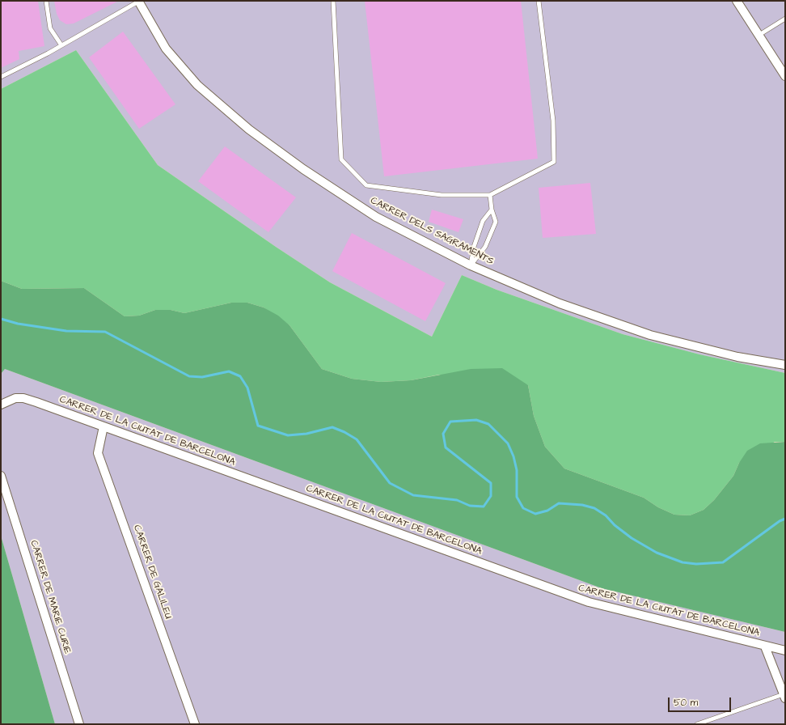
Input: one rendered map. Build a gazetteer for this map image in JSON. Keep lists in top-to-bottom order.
{
  "streets": {
    "street": [
      "CARRER DELS SAGRAMENTS",
      "CARRER DE LA CIUTAT DE BARCELONA",
      "CARRER DE GALILEU",
      "CARRER DE MARIE CURIE"
    ]
  },
  "crossings": [
    ["CARRER DE LA CIUTAT DE BARCELONA", "CARRER DE GALILEU"]
  ],
  "scale_bar": "50 m"
}
